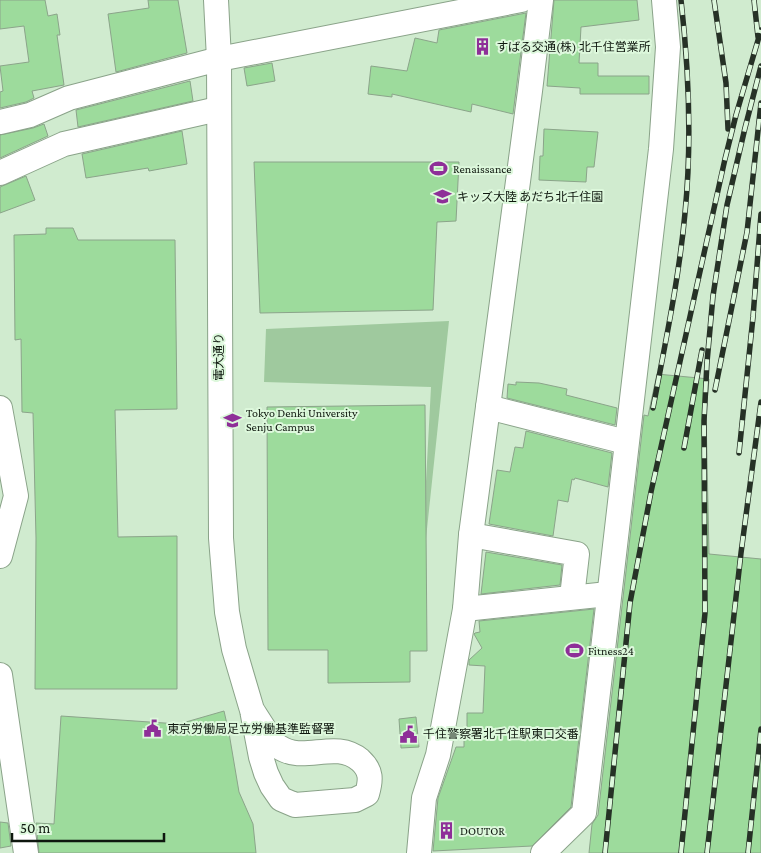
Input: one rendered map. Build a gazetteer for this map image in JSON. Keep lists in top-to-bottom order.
{
  "streets": {
    "street": ["電大通り"]
  },
  "places": {
    "building": ["すばる交通(株) 北千住営業所", "DOUTOR"],
    "sports": ["Renaissance", "Fitness24"],
    "school or university": ["キッズ大陸 あだち北千住園", "Tokyo Denki University Senju Campus"],
    "public building": ["東京労働局足立労働基準監督署", "千住警察署北千住駅東口交番"]
  },
  "scale_bar": "50 m"
}
